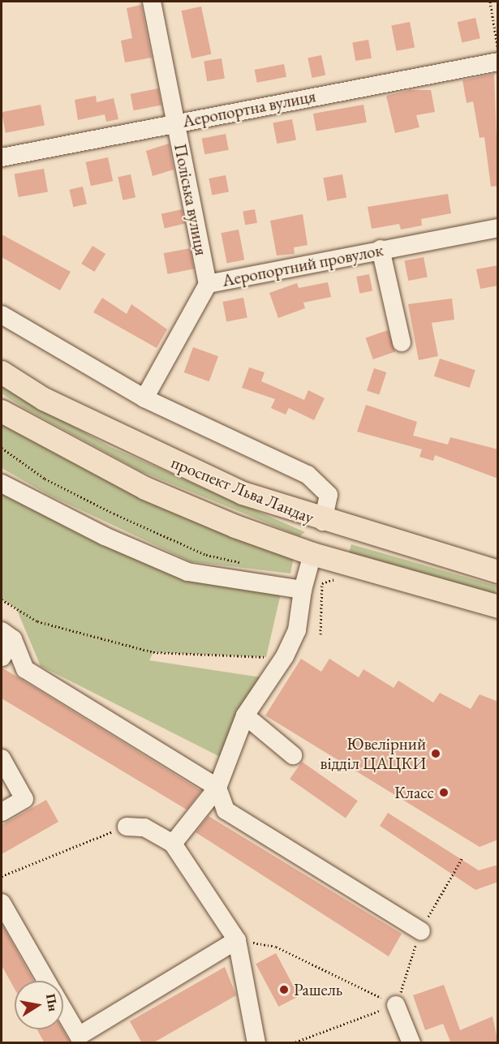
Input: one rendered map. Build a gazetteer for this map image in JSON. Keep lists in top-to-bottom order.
{
  "streets": {
    "main road": ["проспект Льва Ландау"],
    "street": ["Аеропортна вулиця", "Поліська вулиця", "Аеропортний провулок"]
  },
  "crossings": [
    ["Аеропортна вулиця", "Поліська вулиця"],
    ["Поліська вулиця", "Аеропортний провулок"]
  ],
  "places": ["Ювелірний відділ ЦАЦКИ", "Класс", "Рашель"],
  "north": "right"
}
